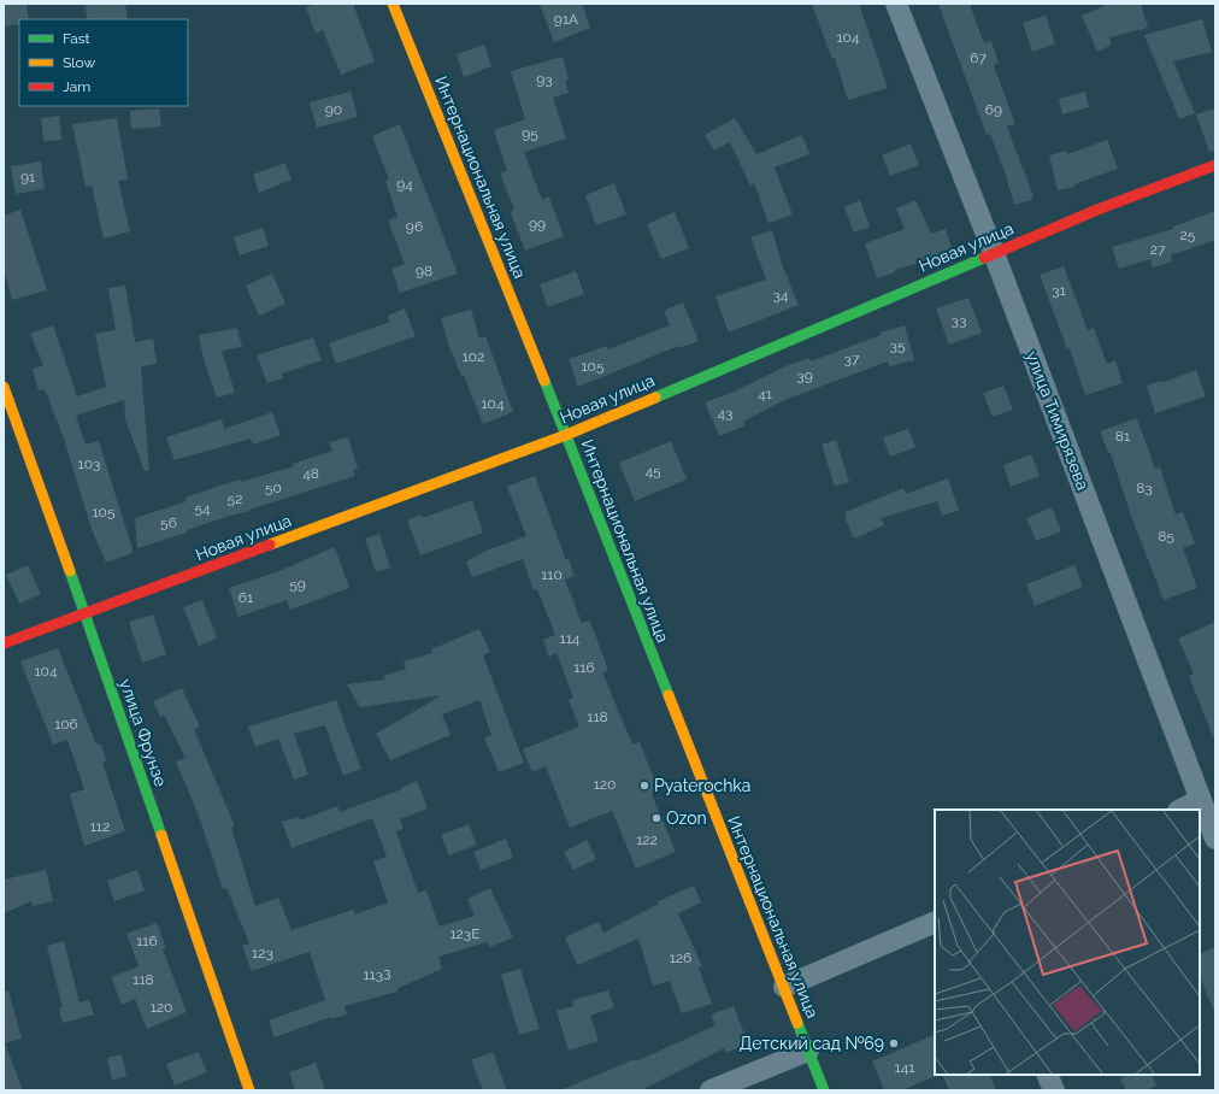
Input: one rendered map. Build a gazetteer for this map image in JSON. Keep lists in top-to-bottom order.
{
  "streets": {
    "street": [
      "Интернациональная улица",
      "Новая улица",
      "улица Тимирязева",
      "улица Фрунзе"
    ]
  },
  "crossings": [
    ["Интернациональная улица", "Новая улица"],
    ["Новая улица", "улица Тимирязева"],
    ["Новая улица", "улица Фрунзе"]
  ],
  "places": ["Pyaterochka", "Ozon", "Детский сад №69"],
  "house_numbers": [
    "91А",
    "104",
    "67",
    "93",
    "90",
    "69",
    "95",
    "91",
    "94",
    "99",
    "96",
    "25",
    "27",
    "98",
    "31",
    "34",
    "33",
    "35",
    "102",
    "37",
    "105",
    "39",
    "41",
    "104",
    "43",
    "81",
    "103",
    "45",
    "48",
    "50",
    "83",
    "52",
    "54",
    "105",
    "56",
    "85",
    "110",
    "59",
    "61",
    "114",
    "116",
    "104",
    "118",
    "106",
    "120",
    "112",
    "122",
    "123Е",
    "116",
    "123",
    "126",
    "113З",
    "118",
    "120",
    "141"
  ],
  "legend": ["Fast", "Slow", "Jam"]
}
